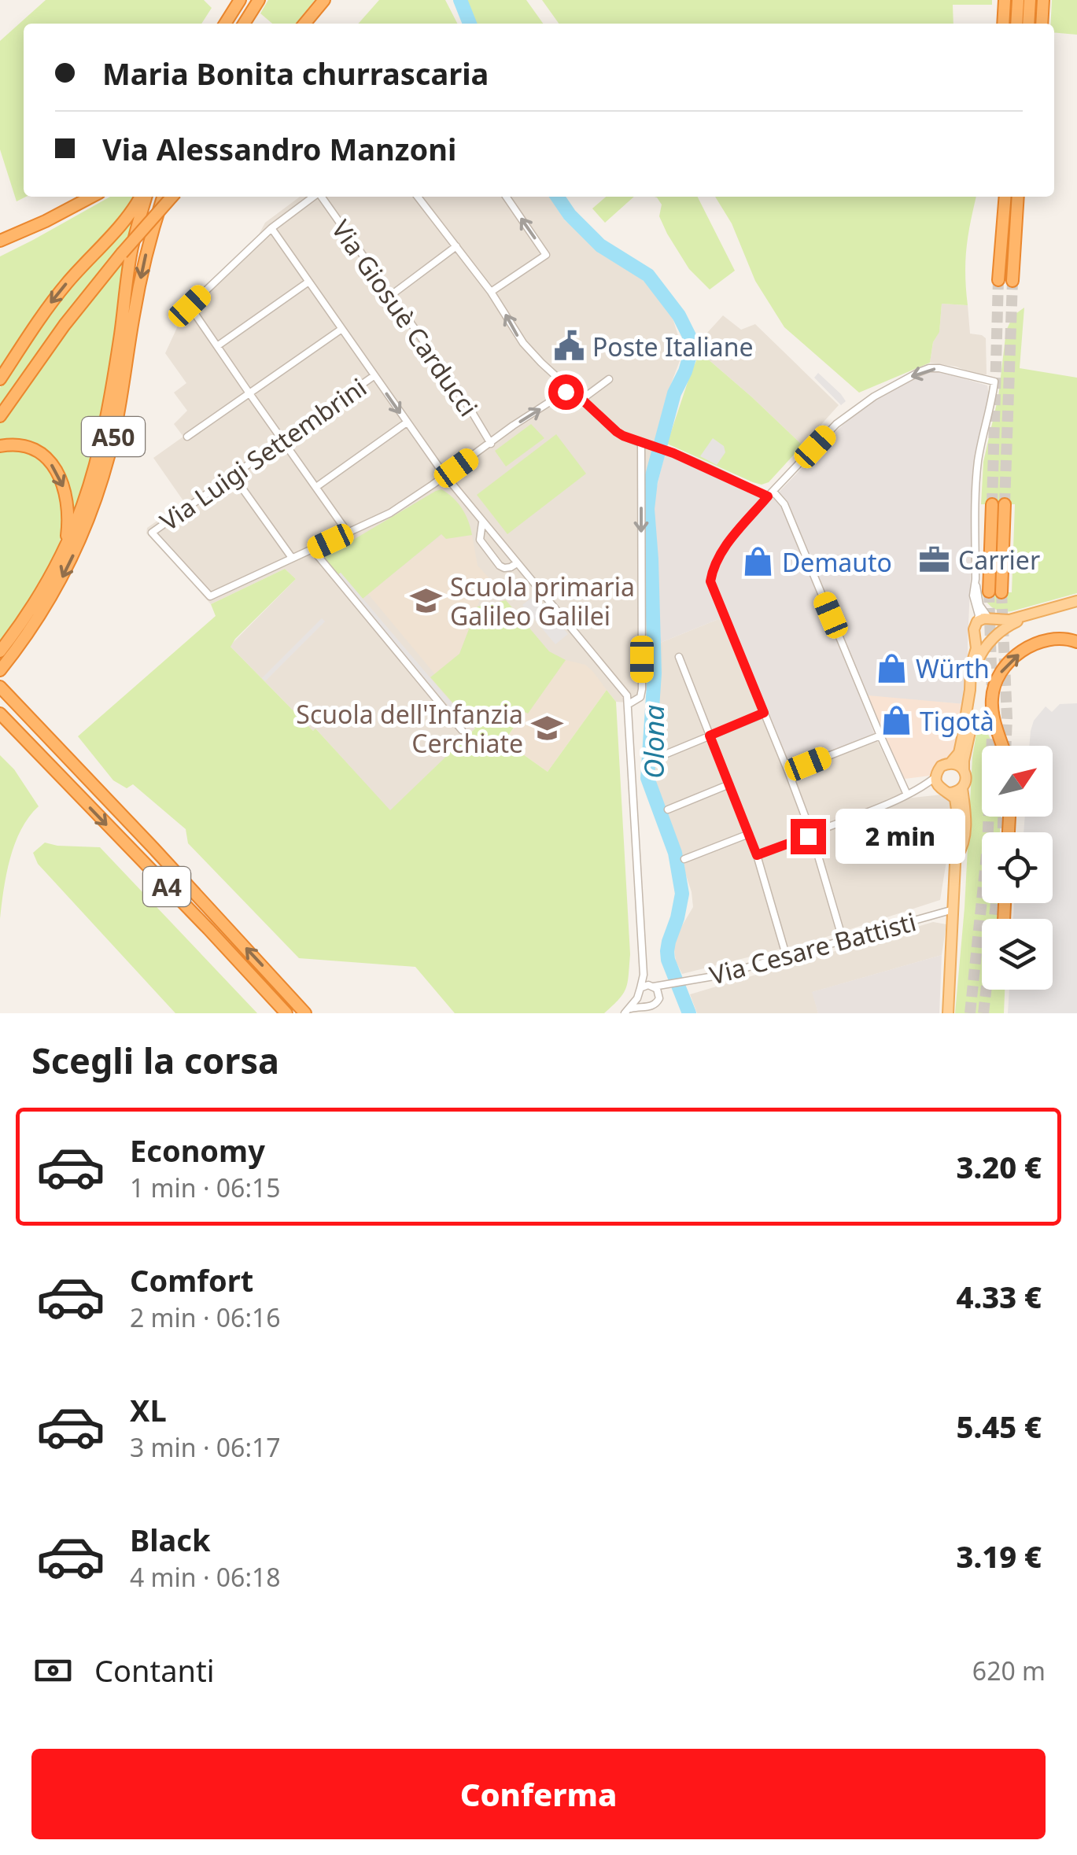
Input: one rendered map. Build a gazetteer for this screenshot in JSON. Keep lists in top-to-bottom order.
{
  "streets": {
    "highway": ["A50", "A4"],
    "street": ["Via Giosuè Carducci", "Via Luigi Settembrini", "Via Cesare Battisti"]
  },
  "water": ["Olona"],
  "places": {
    "public building": ["Poste Italiane"],
    "office": ["Carrier"],
    "shop": ["Demauto", "Würth", "Tigotà"],
    "school or university": ["Scuola primaria Galileo Galilei", "Scuola dell'Infanzia Cerchiate"]
  },
  "north": "top right",
  "page": {
    "banner": ["Maria Bonita churrascaria", "Via Alessandro Manzoni"],
    "bubble": "2 min",
    "heading": "Scegli la corsa",
    "list": [
      {
        "name": "Economy",
        "note": "1 min · 06:15",
        "value": "3.20 €"
      },
      {
        "name": "Comfort",
        "note": "2 min · 06:16",
        "value": "4.33 €"
      },
      {
        "name": "XL",
        "note": "3 min · 06:17",
        "value": "5.45 €"
      },
      {
        "name": "Black",
        "note": "4 min · 06:18",
        "value": "3.19 €"
      }
    ],
    "pay": ["Contanti", "620 m"],
    "buttons": "Conferma"
  }
}
